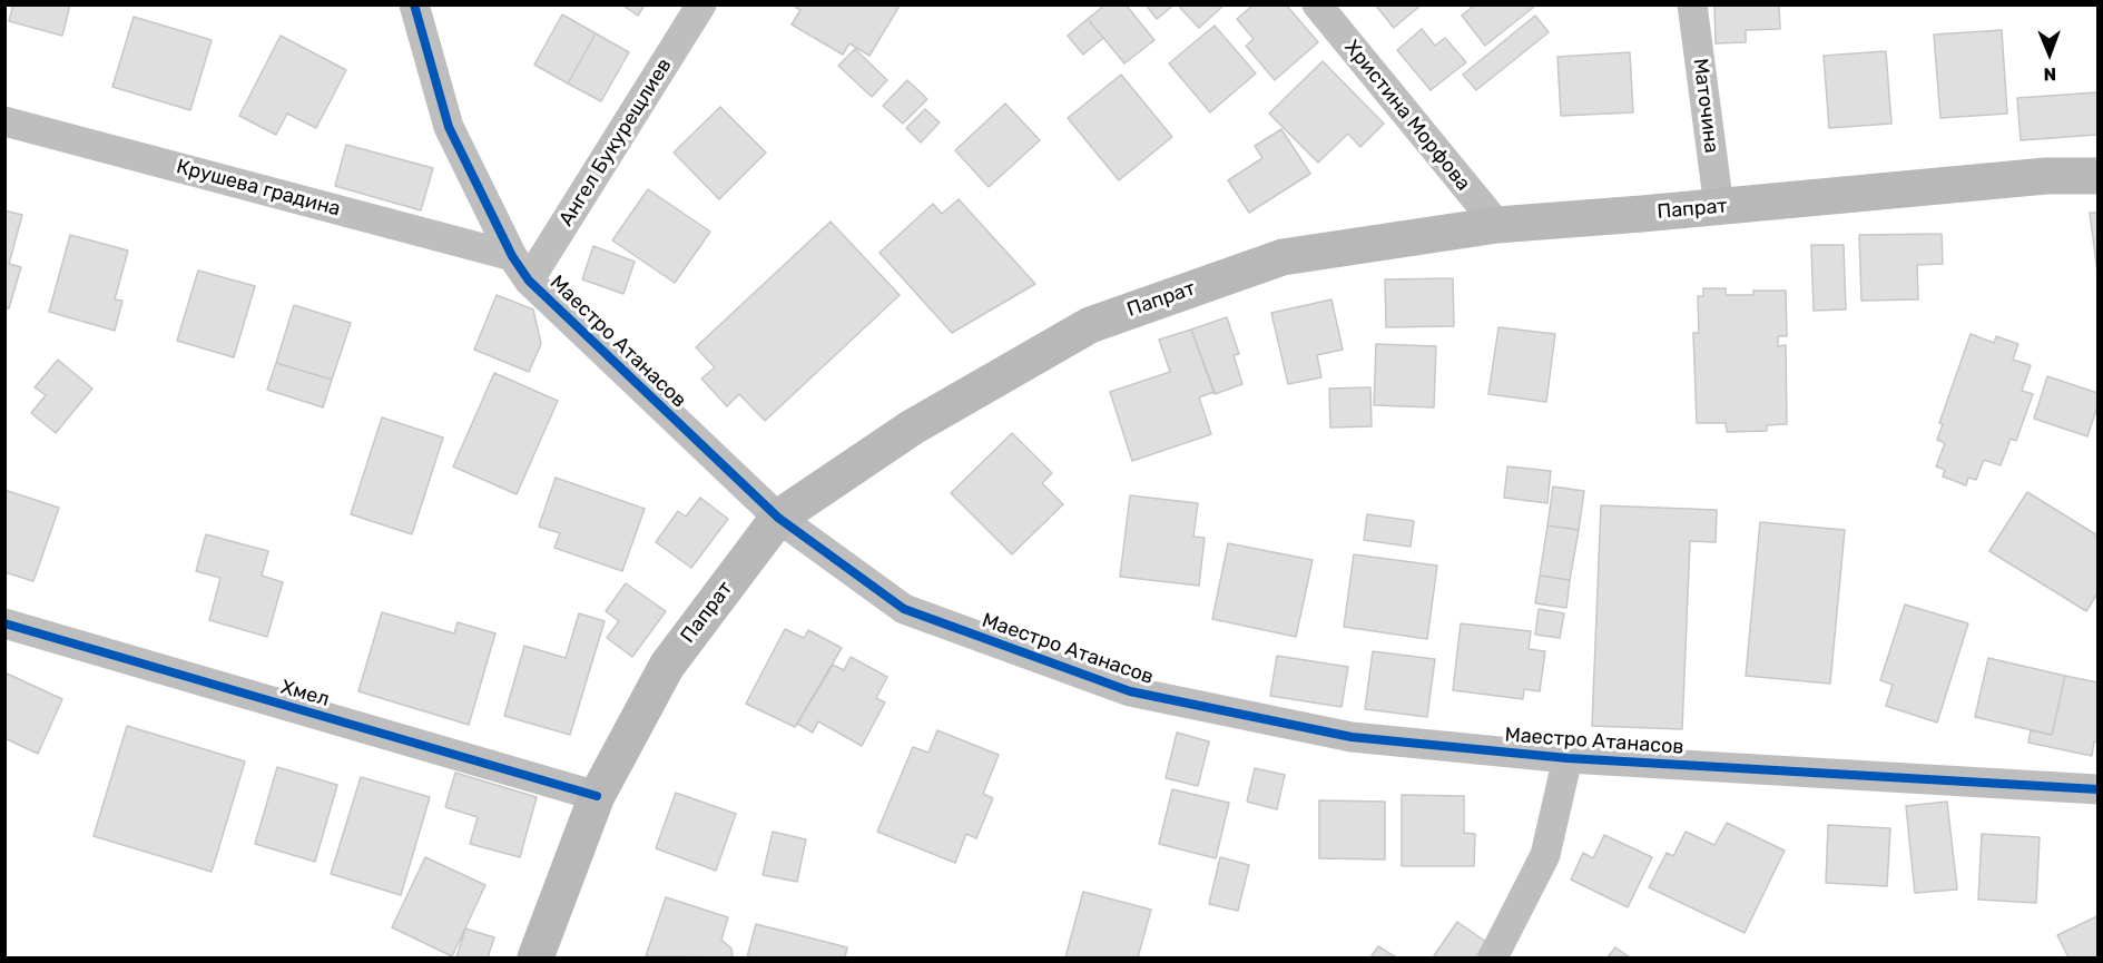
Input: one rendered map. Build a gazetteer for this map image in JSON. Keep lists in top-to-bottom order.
{
  "streets": {
    "main road": ["Папрат"],
    "street": [
      "Маточина",
      "Христина Морфова",
      "Ангел Букурещлиев",
      "Крушева градина",
      "Маестро Атанасов",
      "Хмел"
    ]
  },
  "crossings": [
    ["Маточина", "Папрат"],
    ["Христина Морфова", "Папрат"],
    ["Ангел Букурещлиев", "Маестро Атанасов"],
    ["Крушева градина", "Маестро Атанасов"],
    ["Папрат", "Маестро Атанасов"],
    ["Папрат", "Хмел"]
  ],
  "north": "bottom"
}
